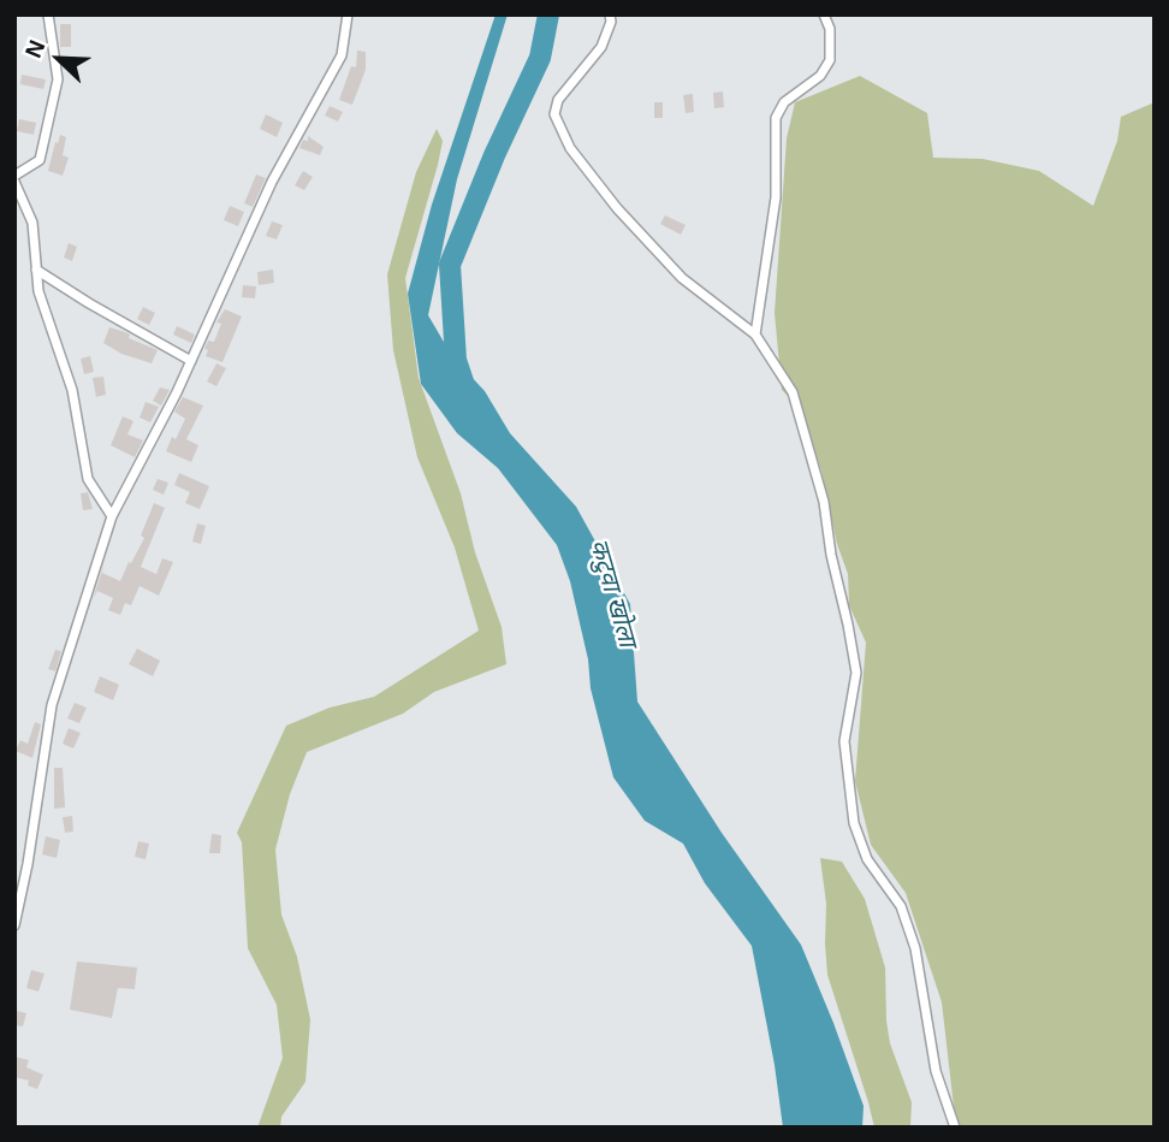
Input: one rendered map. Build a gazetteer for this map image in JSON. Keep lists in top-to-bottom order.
{
  "water": ["कटुवा खोला"],
  "north": "top left"
}
